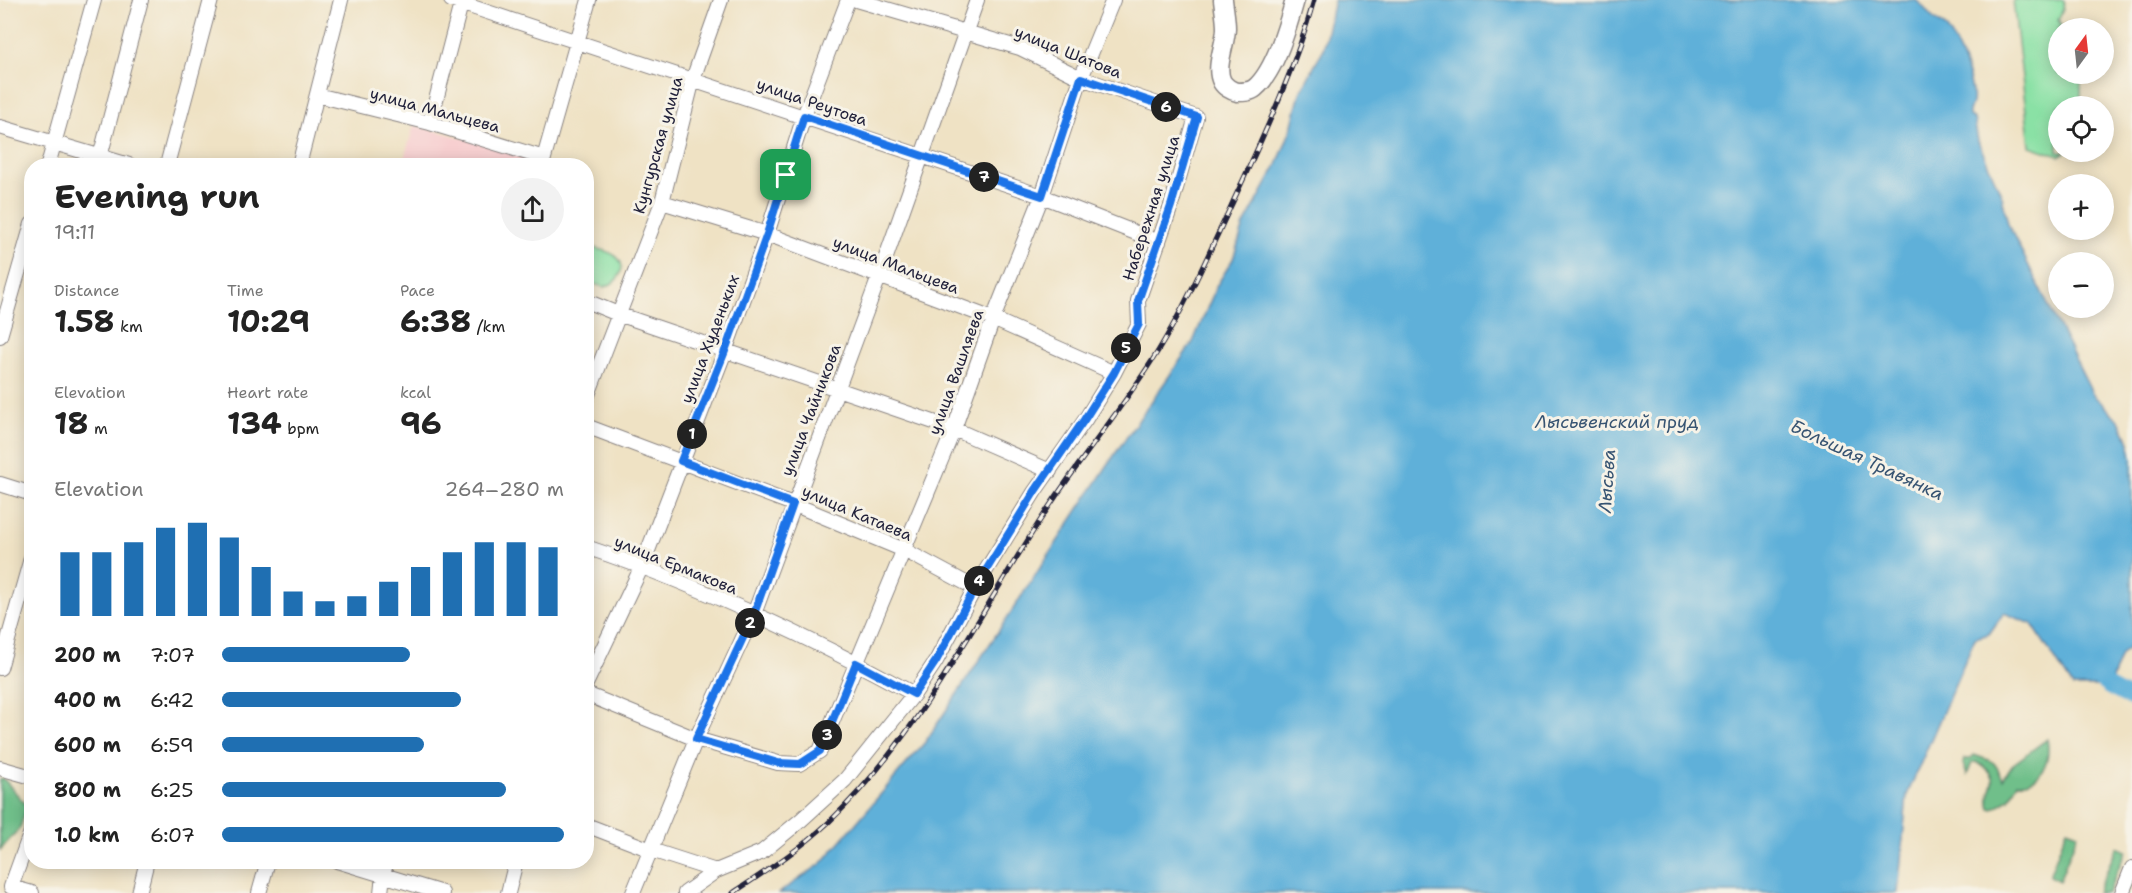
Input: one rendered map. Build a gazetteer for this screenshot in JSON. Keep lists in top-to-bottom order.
{
  "streets": {
    "street": [
      "улица Шатова",
      "улица Реутова",
      "улица Мальцева",
      "Кунгурская улица",
      "Набережная улица",
      "улица Худеньких",
      "улица Вашляева",
      "улица Чайникова",
      "улица Катаева",
      "улица Ермакова"
    ]
  },
  "crossings": [
    ["улица Шатова", "Набережная улица"],
    ["улица Шатова", "улица Вашляева"],
    ["улица Шатова", "улица Чайникова"],
    ["улица Реутова", "Кунгурская улица"],
    ["улица Реутова", "Набережная улица"],
    ["улица Реутова", "улица Худеньких"],
    ["улица Реутова", "улица Вашляева"],
    ["улица Реутова", "улица Чайникова"],
    ["улица Мальцева", "Кунгурская улица"],
    ["улица Мальцева", "Набережная улица"],
    ["улица Мальцева", "улица Худеньких"],
    ["улица Мальцева", "улица Вашляева"],
    ["улица Мальцева", "улица Чайникова"],
    ["Набережная улица", "улица Катаева"],
    ["Набережная улица", "улица Ермакова"],
    ["улица Худеньких", "улица Катаева"],
    ["улица Худеньких", "улица Ермакова"],
    ["улица Вашляева", "улица Чайникова"],
    ["улица Вашляева", "улица Катаева"],
    ["улица Вашляева", "улица Ермакова"],
    ["улица Чайникова", "улица Катаева"],
    ["улица Чайникова", "улица Ермакова"]
  ],
  "water": ["Лысьвенский пруд", "Большая Травянка", "Лысьва"],
  "north": "top",
  "page": {
    "map_buttons": ["+", "−"],
    "pins": [
      "6",
      "7",
      "5",
      "1",
      "4",
      "2",
      "3"
    ],
    "heading": ["Evening run", "19:11"],
    "stats": [
      ["Distance", "1.58 km"],
      ["Time", "10:29"],
      ["Pace", "6:38 /km"],
      ["Elevation", "18 m"],
      ["Heart rate", "134 bpm"],
      ["kcal", "96"]
    ],
    "chart": ["Elevation", "264–280 m"],
    "list": [
      {
        "name": "200 m",
        "note": "7:07"
      },
      {
        "name": "400 m",
        "note": "6:42"
      },
      {
        "name": "600 m",
        "note": "6:59"
      },
      {
        "name": "800 m",
        "note": "6:25"
      },
      {
        "name": "1.0 km",
        "note": "6:07"
      }
    ]
  }
}
